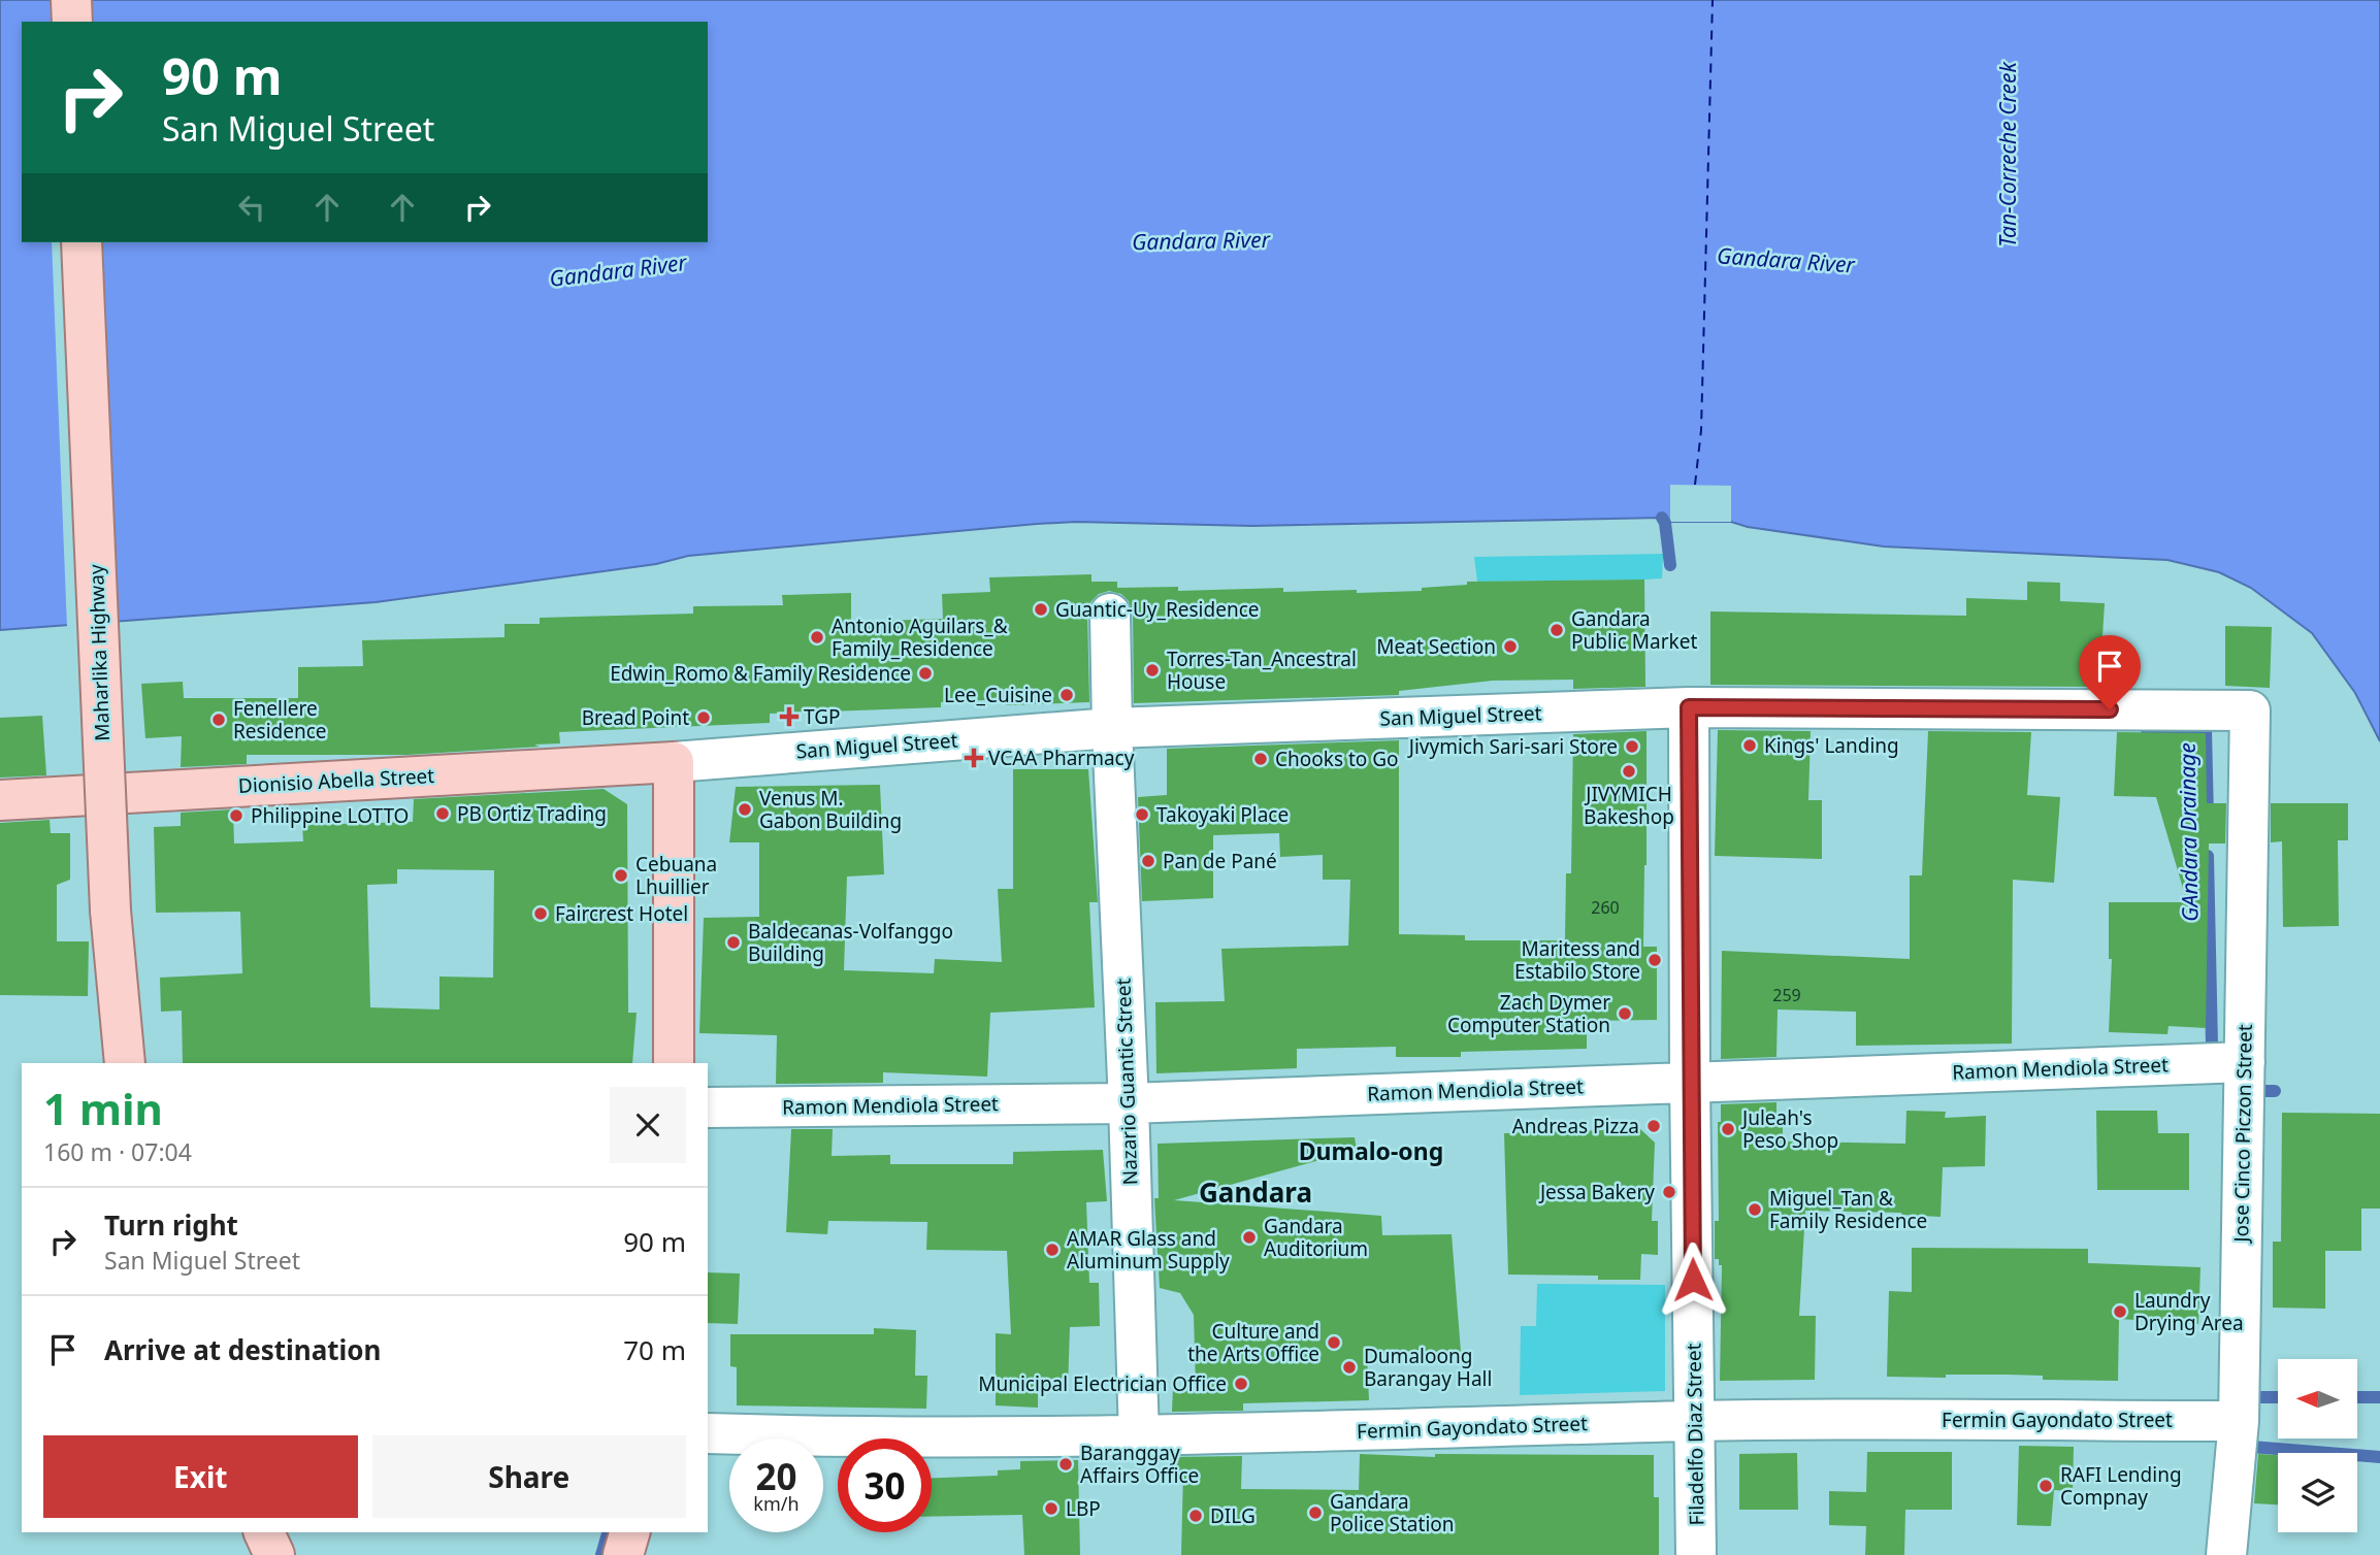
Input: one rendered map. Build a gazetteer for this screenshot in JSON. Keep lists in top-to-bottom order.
{
  "streets": {
    "main road": ["Maharlika Highway", "Dionisio Abella Street"],
    "street": [
      "San Miguel Street",
      "Ramon Mendiola Street",
      "Nazario Guantic Street",
      "Jose Cinco Piczon Street",
      "Fermin Gayondato Street",
      "Filadelfo Diaz Street"
    ]
  },
  "crossings": [
    ["San Miguel Street", "Dionisio Abella Street"],
    ["San Miguel Street", "Nazario Guantic Street"],
    ["San Miguel Street", "Jose Cinco Piczon Street"],
    ["San Miguel Street", "Filadelfo Diaz Street"],
    ["Ramon Mendiola Street", "Nazario Guantic Street"],
    ["Ramon Mendiola Street", "Jose Cinco Piczon Street"],
    ["Ramon Mendiola Street", "Filadelfo Diaz Street"],
    ["Nazario Guantic Street", "Fermin Gayondato Street"],
    ["Jose Cinco Piczon Street", "Fermin Gayondato Street"],
    ["Fermin Gayondato Street", "Filadelfo Diaz Street"]
  ],
  "districts": ["Dumalo-ong", "Gandara"],
  "water": ["Tan-Correche Creek", "Gandara River", "GAndara Drainage"],
  "places": {
    "other": [
      "Guantic-Uy_Residence",
      "Gandara Public Market",
      "Antonio Aguilars_& Family_Residence",
      "Meat Section",
      "Torres-Tan_Ancestral House",
      "Edwin_Romo & Family Residence",
      "Lee_Cuisine",
      "Bread Point",
      "Fenellere Residence",
      "Kings' Landing",
      "Jivymich Sari-sari Store",
      "Chooks to Go",
      "JIVYMICH Bakeshop",
      "Venus M. Gabon Building",
      "PB Ortiz Trading",
      "Takoyaki Place",
      "Philippine LOTTO",
      "Pan de Pané",
      "Cebuana Lhuillier",
      "Faircrest Hotel",
      "Baldecanas-Volfanggo Building",
      "Maritess and Estabilo Store",
      "Zach Dymer Computer Station",
      "Andreas Pizza",
      "Juleah's Peso Shop",
      "Jessa Bakery",
      "Miguel_Tan & Family Residence",
      "Gandara Auditorium",
      "AMAR Glass and Aluminum Supply",
      "Laundry Drying Area",
      "Culture and the Arts Office",
      "Dumaloong Barangay Hall",
      "Municipal Electrician Office",
      "Baranggay Affairs Office",
      "RAFI Lending Compnay",
      "LBP",
      "Gandara Police Station",
      "DILG"
    ],
    "health": ["TGP", "VCAA Pharmacy"]
  },
  "house_numbers": ["260", "259"],
  "north": "left",
  "page": {
    "turn": ["90 m", "San Miguel Street"],
    "heading": ["1 min", "160 m · 07:04"],
    "list": [
      {
        "name": "Turn right",
        "note": "San Miguel Street",
        "value": "90 m"
      },
      {
        "name": "Arrive at destination",
        "value": "70 m"
      }
    ],
    "buttons": ["Exit", "Share"],
    "speed": "20 km/h",
    "limit": "30"
  }
}
